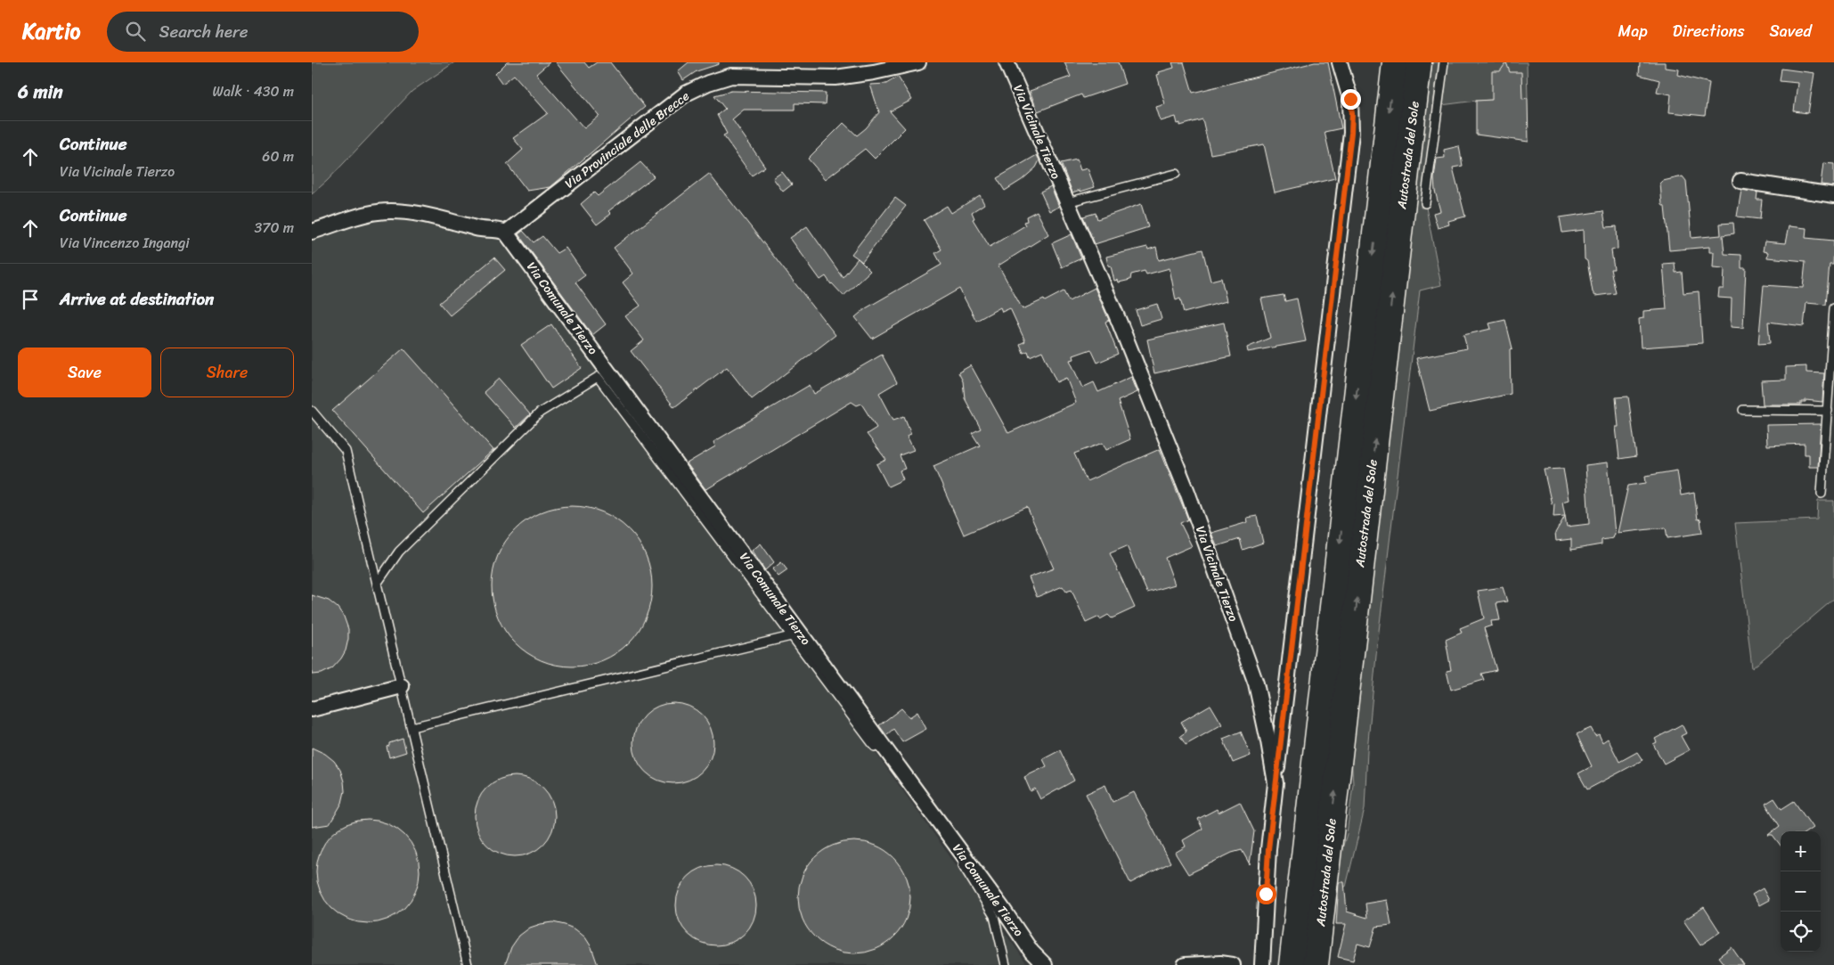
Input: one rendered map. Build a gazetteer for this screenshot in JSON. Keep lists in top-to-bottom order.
{
  "streets": {
    "highway": ["Autostrada del Sole"],
    "street": ["Via Vicinale Tierzo", "Via Provinciale delle Brecce", "Via Comunale Tierzo"]
  },
  "crossings": [
    ["Via Provinciale delle Brecce", "Via Comunale Tierzo"]
  ],
  "page": {
    "header": "Kartio",
    "search": "Search here",
    "nav": ["Map", "Directions", "Saved"],
    "heading": ["6 min", "Walk · 430 m"],
    "list": [
      ["Continue", "Via Vicinale Tierzo", "60 m"],
      ["Continue", "Via Vincenzo Ingangi", "370 m"],
      "Arrive at destination"
    ],
    "buttons": ["Save", "Share"],
    "map_buttons": ["+", "−"]
  }
}
